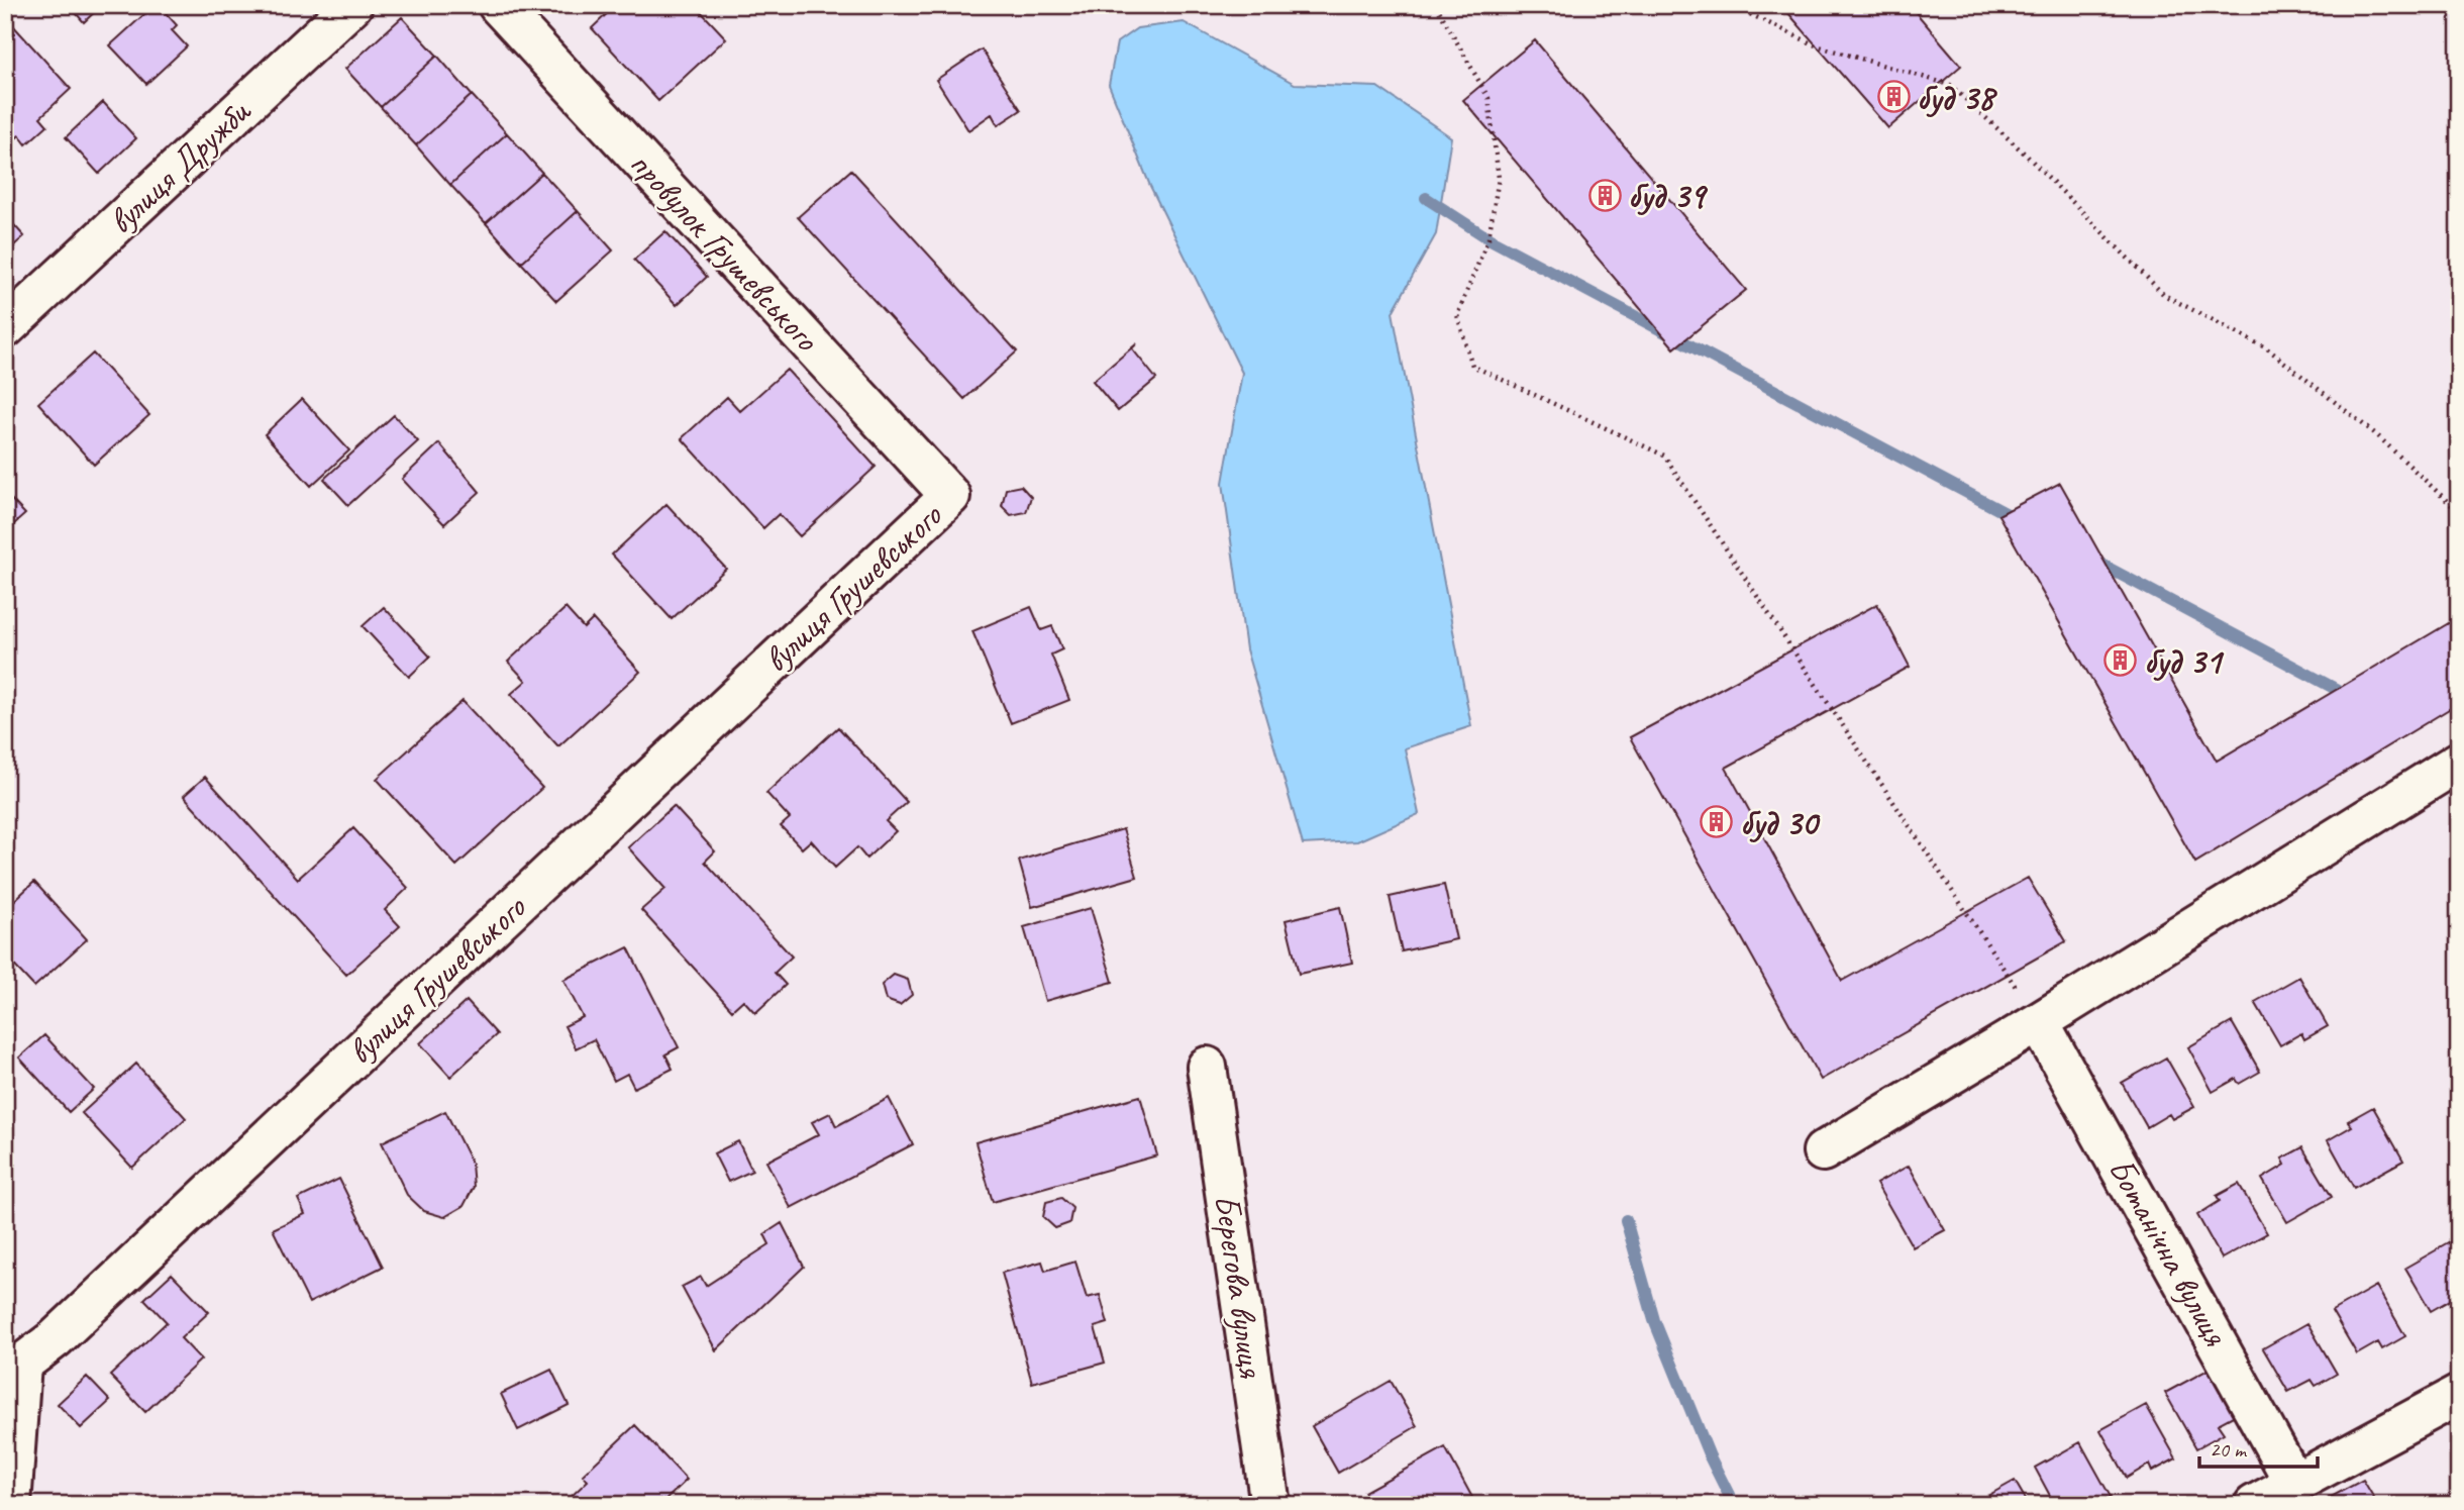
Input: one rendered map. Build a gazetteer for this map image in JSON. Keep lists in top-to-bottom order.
{
  "streets": {
    "street": [
      "вулиця Дружби",
      "провулок Грушевського",
      "вулиця Грушевського",
      "Ботанічна вулиця",
      "Берегова вулиця"
    ]
  },
  "crossings": [
    ["провулок Грушевського", "вулиця Грушевського"]
  ],
  "places": {
    "building": [
      "буд 38",
      "буд 39",
      "буд 31",
      "буд 30"
    ]
  },
  "scale_bar": "20 m"
}
